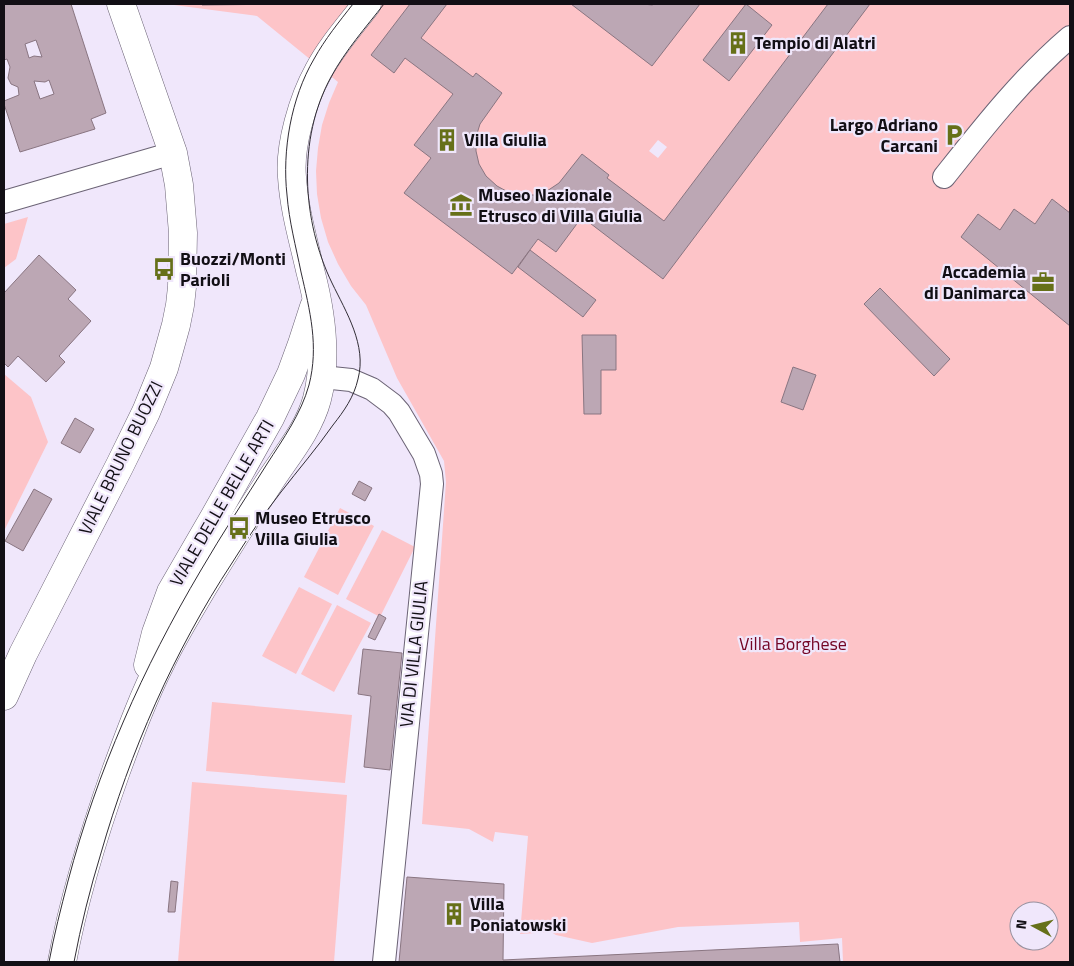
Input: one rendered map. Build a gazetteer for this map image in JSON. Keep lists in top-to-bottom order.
{
  "streets": {
    "street": ["VIALE BRUNO BUOZZI", "VIALE DELLE BELLE ARTI", "VIA DI VILLA GIULIA"]
  },
  "crossings": [
    ["VIALE DELLE BELLE ARTI", "VIA DI VILLA GIULIA"]
  ],
  "parks": ["Villa Borghese"],
  "places": {
    "building": ["Tempio di Alatri", "Villa Giulia", "Villa Poniatowski"],
    "parking": ["Largo Adriano Carcani"],
    "museum": ["Museo Nazionale Etrusco di Villa Giulia"],
    "bus stop": ["Buozzi/Monti Parioli", "Museo Etrusco Villa Giulia"],
    "office": ["Accademia di Danimarca"]
  },
  "north": "left"
}
